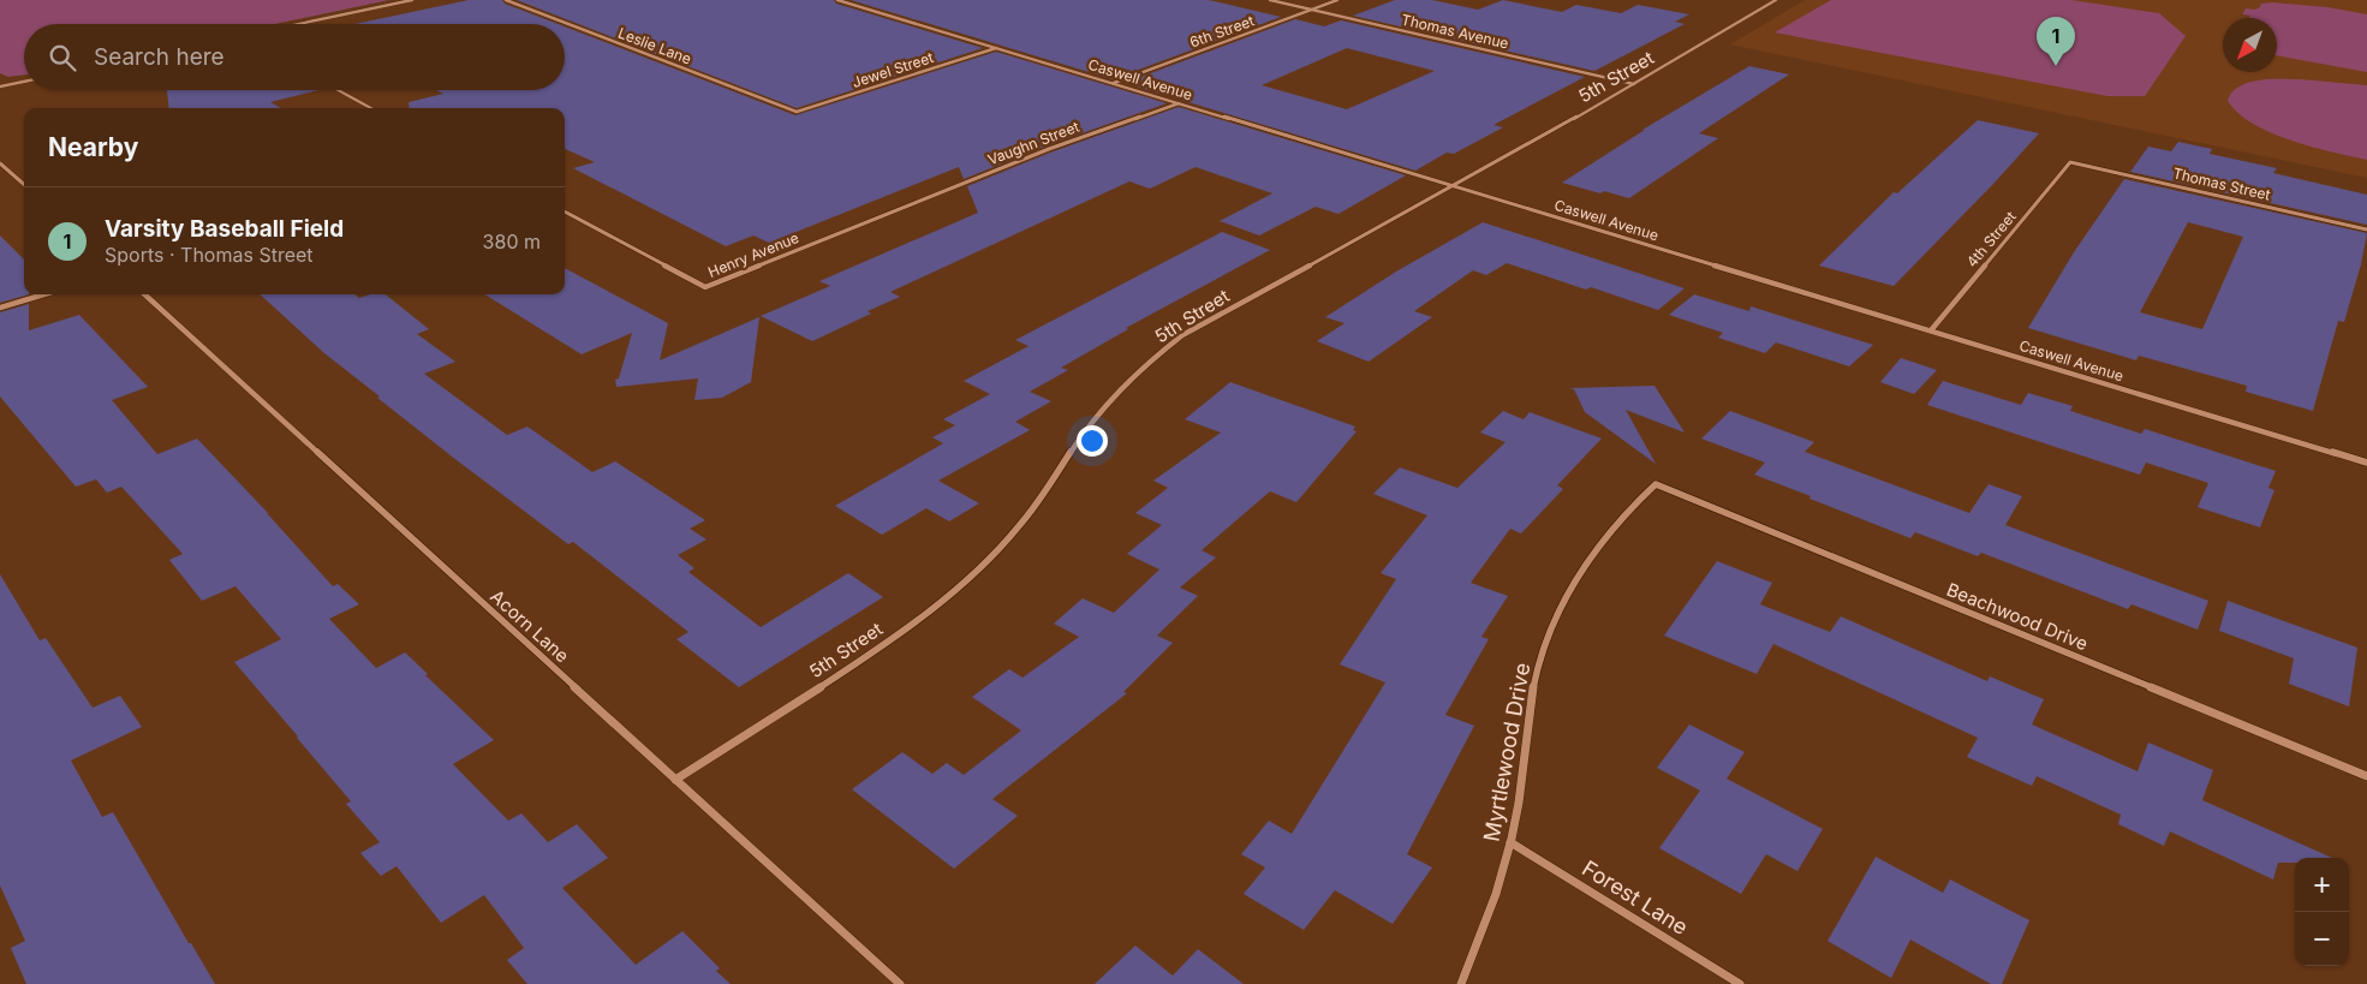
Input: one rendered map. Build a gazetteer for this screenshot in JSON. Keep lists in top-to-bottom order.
{
  "streets": {
    "street": [
      "6th Street",
      "Thomas Avenue",
      "Leslie Lane",
      "Jewel Street",
      "5th Street",
      "Caswell Avenue",
      "Vaughn Street",
      "Thomas Street",
      "4th Street",
      "Henry Avenue",
      "Beachwood Drive",
      "Acorn Lane",
      "Myrtlewood Drive",
      "Forest Lane"
    ]
  },
  "crossings": [
    ["6th Street", "Thomas Avenue"],
    ["6th Street", "Caswell Avenue"],
    ["Thomas Avenue", "5th Street"],
    ["Leslie Lane", "Jewel Street"],
    ["Jewel Street", "Caswell Avenue"],
    ["5th Street", "Caswell Avenue"],
    ["5th Street", "Acorn Lane"],
    ["Caswell Avenue", "Vaughn Street"],
    ["Caswell Avenue", "4th Street"],
    ["Vaughn Street", "Henry Avenue"],
    ["Thomas Street", "4th Street"],
    ["Beachwood Drive", "Myrtlewood Drive"],
    ["Myrtlewood Drive", "Forest Lane"]
  ],
  "north": "bottom left",
  "page": {
    "pins": "1",
    "search": "Search here",
    "heading": "Nearby",
    "list": [
      {
        "mark": "1",
        "name": "Varsity Baseball Field",
        "note": "Sports · Thomas Street",
        "value": "380 m"
      }
    ],
    "map_buttons": ["+", "−"]
  }
}
